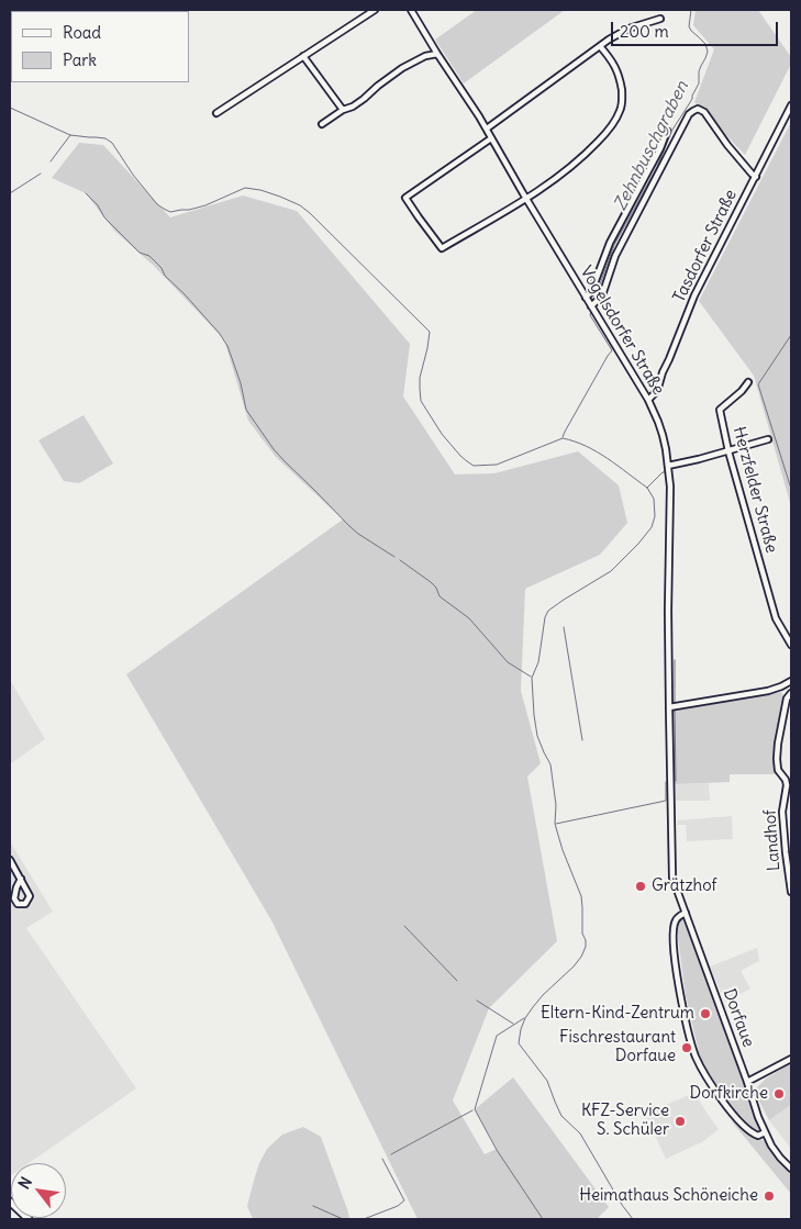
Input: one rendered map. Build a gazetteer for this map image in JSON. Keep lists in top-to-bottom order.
{
  "streets": {
    "street": [
      "Tasdorfer Straße",
      "Vogelsdorfer Straße",
      "Herzfelder Straße",
      "Landhof",
      "Dorfaue"
    ]
  },
  "crossings": [
    ["Tasdorfer Straße", "Vogelsdorfer Straße"],
    ["Vogelsdorfer Straße", "Dorfaue"]
  ],
  "water": ["Zehnbuschgraben"],
  "places": [
    "Grätzhof",
    "Eltern-Kind-Zentrum",
    "Fischrestaurant Dorfaue",
    "Dorfkirche",
    "KFZ-Service S. Schüler",
    "Heimathaus Schöneiche"
  ],
  "legend": ["Road", "Park"],
  "scale_bar": "200 m",
  "north": "top left"
}
